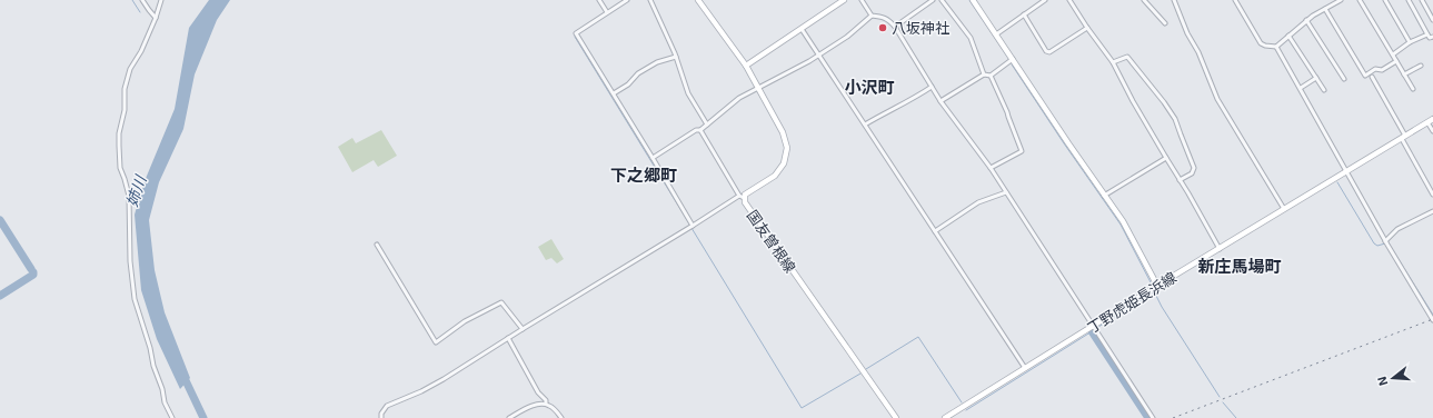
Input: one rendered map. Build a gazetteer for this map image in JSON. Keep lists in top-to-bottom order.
{
  "streets": {
    "main road": ["国友曽根線", "丁野虎姫長浜線"]
  },
  "districts": ["小沢町", "下之郷町", "新庄馬場町"],
  "water": ["姉川"],
  "places": ["八坂神社"],
  "north": "left"
}
